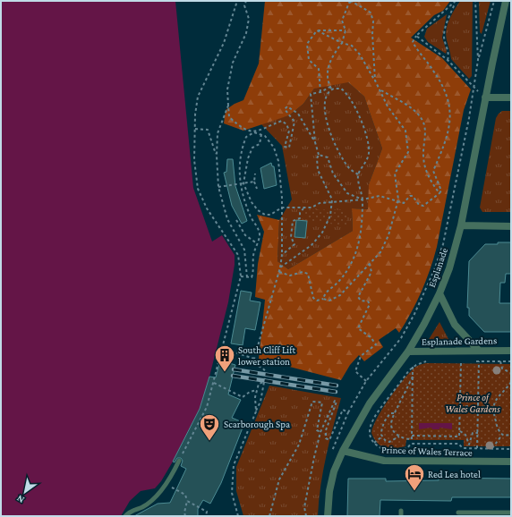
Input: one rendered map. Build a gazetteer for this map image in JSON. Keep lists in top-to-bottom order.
{
  "streets": {
    "street": ["Esplanade", "Esplanade Gardens", "Prince of Wales Terrace"]
  },
  "crossings": [
    ["Esplanade", "Esplanade Gardens"],
    ["Esplanade", "Prince of Wales Terrace"]
  ],
  "parks": ["Prince of Wales Gardens"],
  "places": {
    "building": ["South Cliff Lift lower station"],
    "theatre": ["Scarborough Spa"],
    "hotel": ["Red Lea hotel"]
  },
  "north": "bottom left"
}
